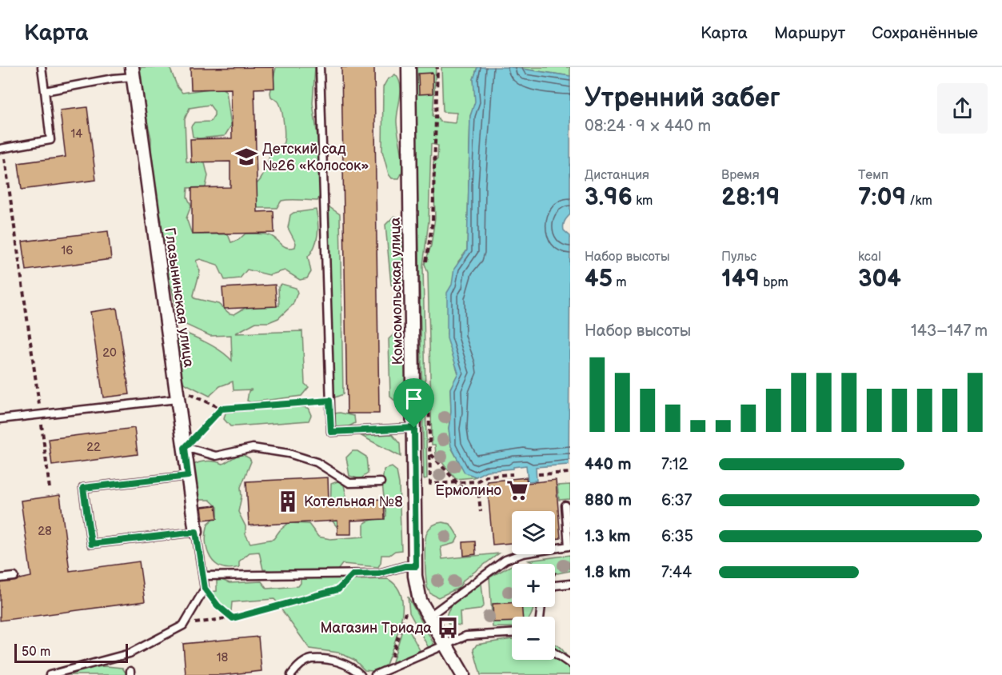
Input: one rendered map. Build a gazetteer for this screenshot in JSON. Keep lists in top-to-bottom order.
{
  "streets": {
    "street": ["Комсомольская улица", "Глазынинская улица"]
  },
  "places": {
    "school or university": ["Детский сад №26 «Колосок»"],
    "supermarket": ["Ермолино"],
    "building": ["Котельная №8"],
    "bus stop": ["Магазин Триада"]
  },
  "house_numbers": [
    "14",
    "16",
    "20",
    "22",
    "28",
    "18"
  ],
  "scale_bar": "50 m",
  "page": {
    "header": "Карта",
    "nav": ["Карта", "Маршрут", "Сохранённые"],
    "heading": ["Утренний забег", "08:24 · 9 × 440 m"],
    "stats": [
      ["Дистанция", "3.96 km"],
      ["Время", "28:19"],
      ["Темп", "7:09 /km"],
      ["Набор высоты", "45 m"],
      ["Пульс", "149 bpm"],
      ["kcal", "304"]
    ],
    "chart": ["Набор высоты", "143–147 m"],
    "list": [
      {
        "name": "440 m",
        "note": "7:12"
      },
      {
        "name": "880 m",
        "note": "6:37"
      },
      {
        "name": "1.3 km",
        "note": "6:35"
      },
      {
        "name": "1.8 km",
        "note": "7:44"
      }
    ],
    "map_buttons": ["+", "−"],
    "scale": "50 m"
  }
}
